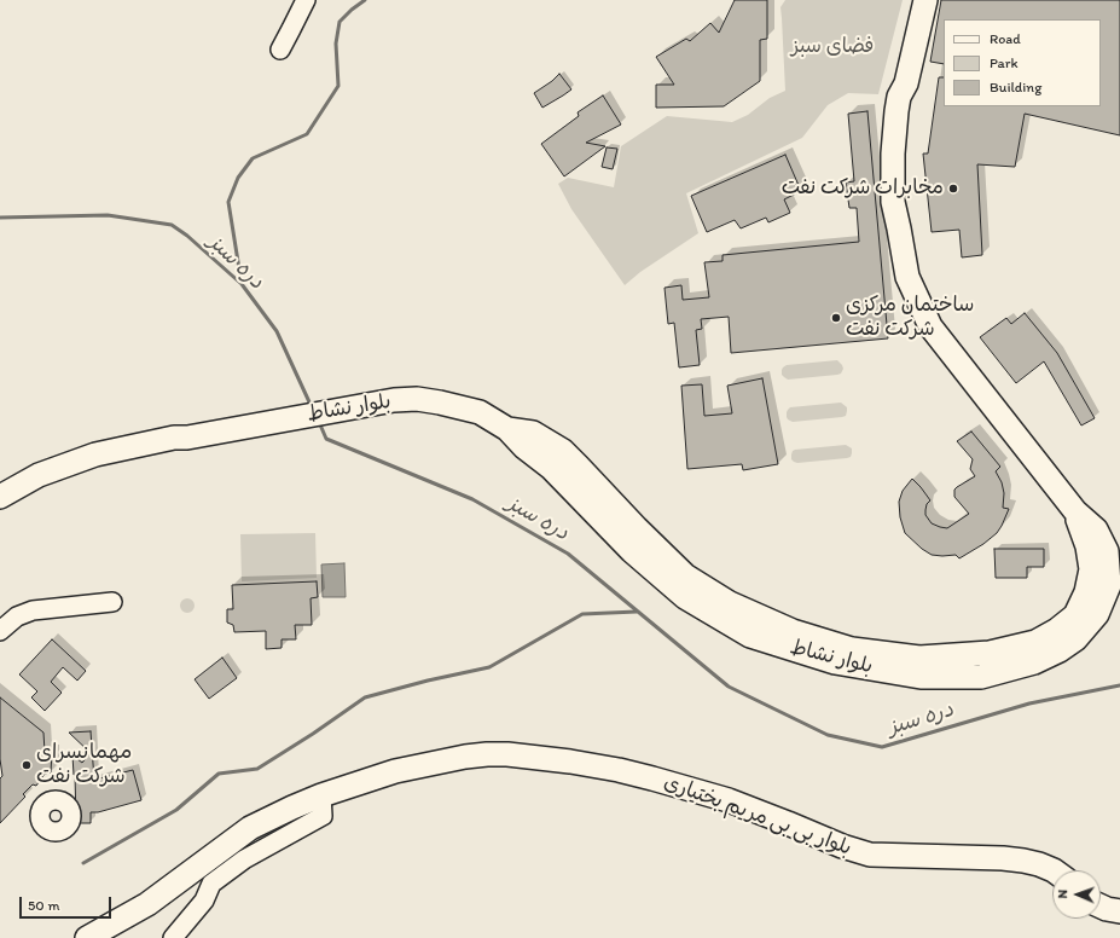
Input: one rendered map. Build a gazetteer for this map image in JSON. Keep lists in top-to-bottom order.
{
  "streets": {
    "main road": ["بلوار نشاط", "بلوار بی بی مریم بختیاری"]
  },
  "water": ["دره سبز"],
  "parks": ["فضای سبز"],
  "places": ["مخابرات شرکت نفت", "ساختمان مرکزی شرکت نفت", "مهمانسرای شرکت نفت"],
  "legend": ["Road", "Park", "Building"],
  "scale_bar": "50 m",
  "north": "left"
}
